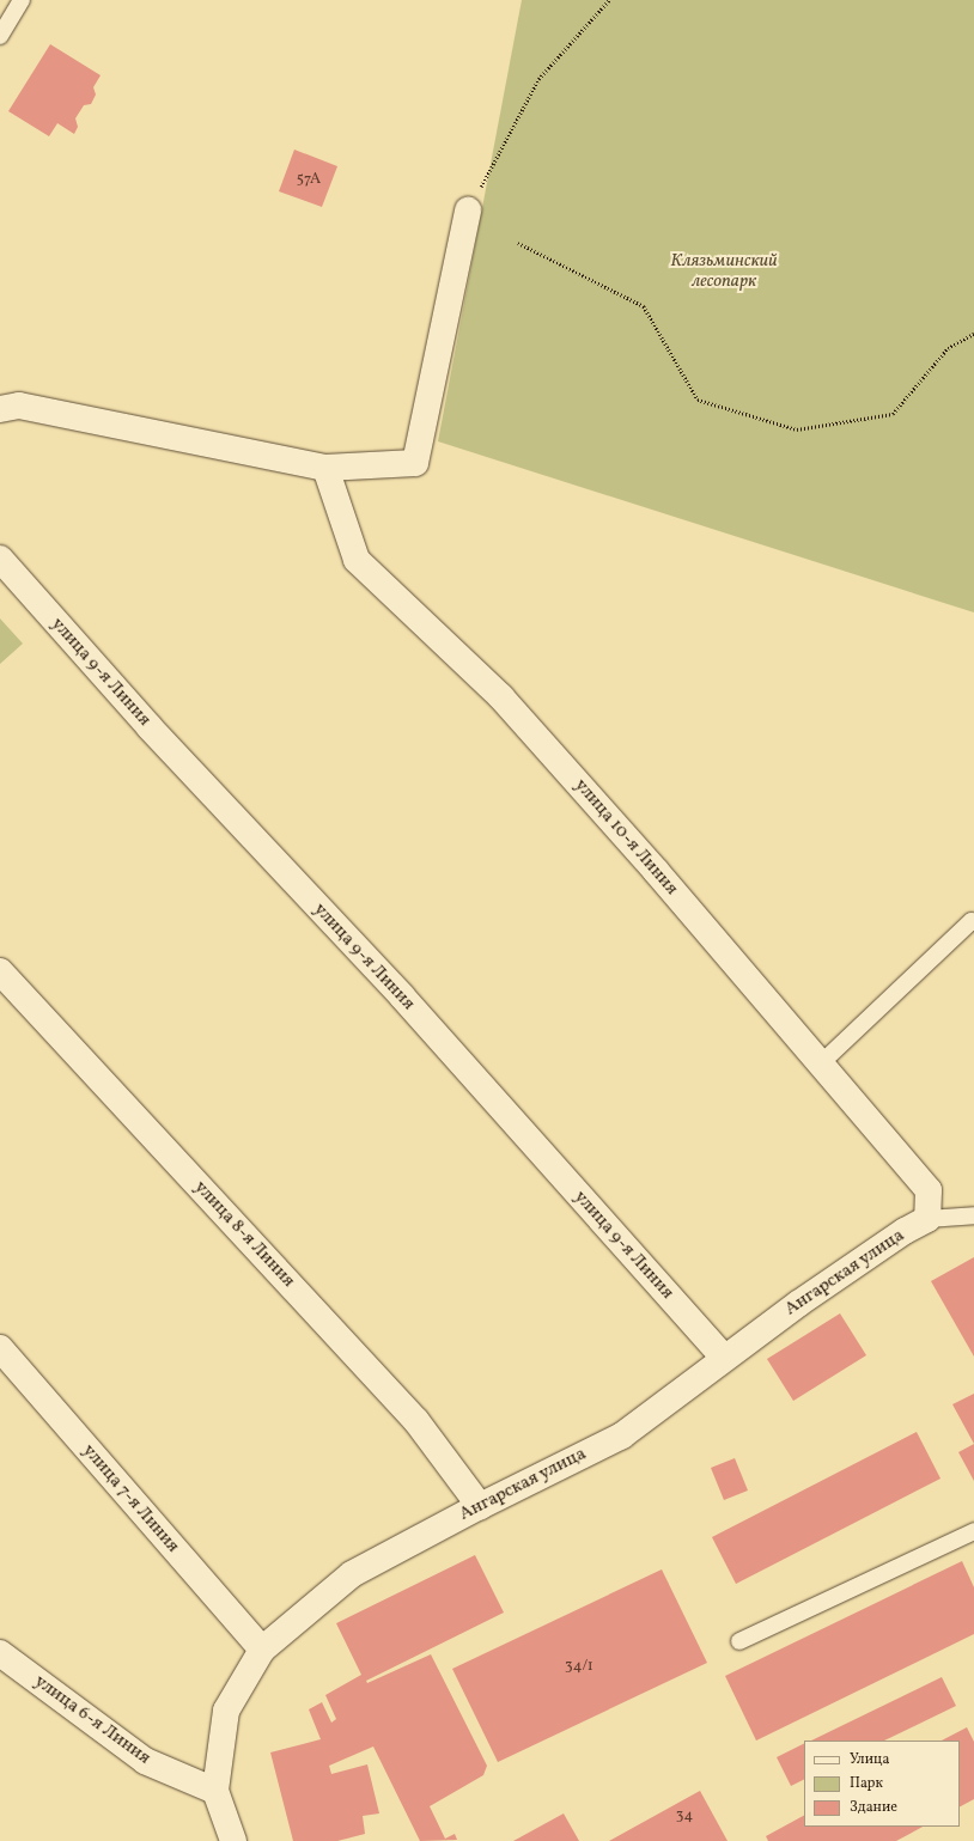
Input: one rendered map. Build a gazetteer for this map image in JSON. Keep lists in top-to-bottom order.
{
  "streets": {
    "street": [
      "улица 9-я Линия",
      "улица 10-я Линия",
      "улица 8-я Линия",
      "Ангарская улица",
      "улица 7-я Линия",
      "улица 6-я Линия"
    ]
  },
  "crossings": [
    ["улица 9-я Линия", "Ангарская улица"],
    ["улица 10-я Линия", "Ангарская улица"],
    ["улица 8-я Линия", "Ангарская улица"],
    ["Ангарская улица", "улица 7-я Линия"],
    ["Ангарская улица", "улица 6-я Линия"]
  ],
  "parks": ["Клязьминский лесопарк"],
  "house_numbers": ["57А", "34/1", "34"],
  "legend": ["Улица", "Парк", "Здание"]
}
